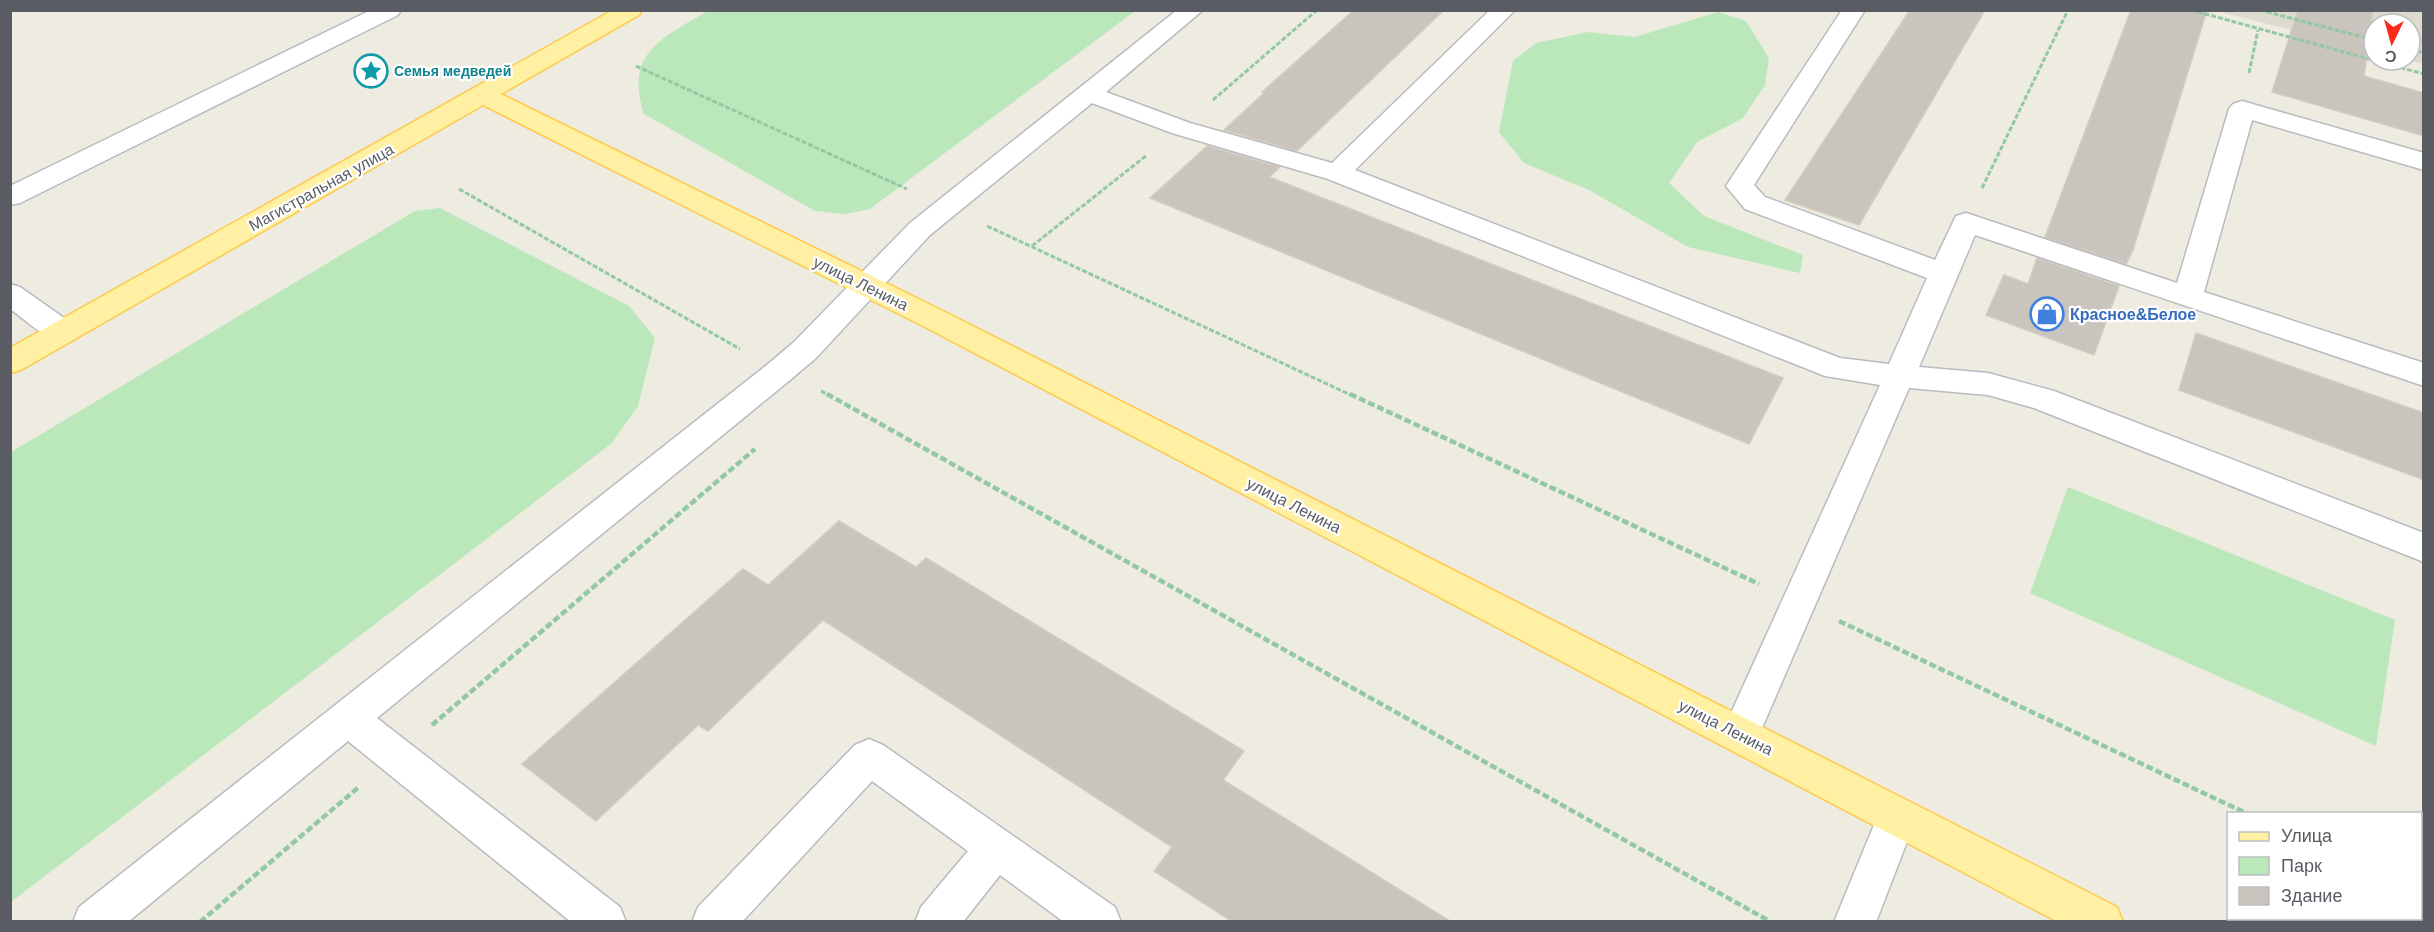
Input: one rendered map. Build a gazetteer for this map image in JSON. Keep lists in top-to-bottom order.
{
  "streets": {
    "main road": ["Магистральная улица", "улица Ленина"]
  },
  "crossings": [
    ["Магистральная улица", "улица Ленина"]
  ],
  "places": {
    "place": ["Семья медведей"],
    "shop": ["Красное&Белое"]
  },
  "legend": ["Улица", "Парк", "Здание"],
  "north": "bottom"
}
